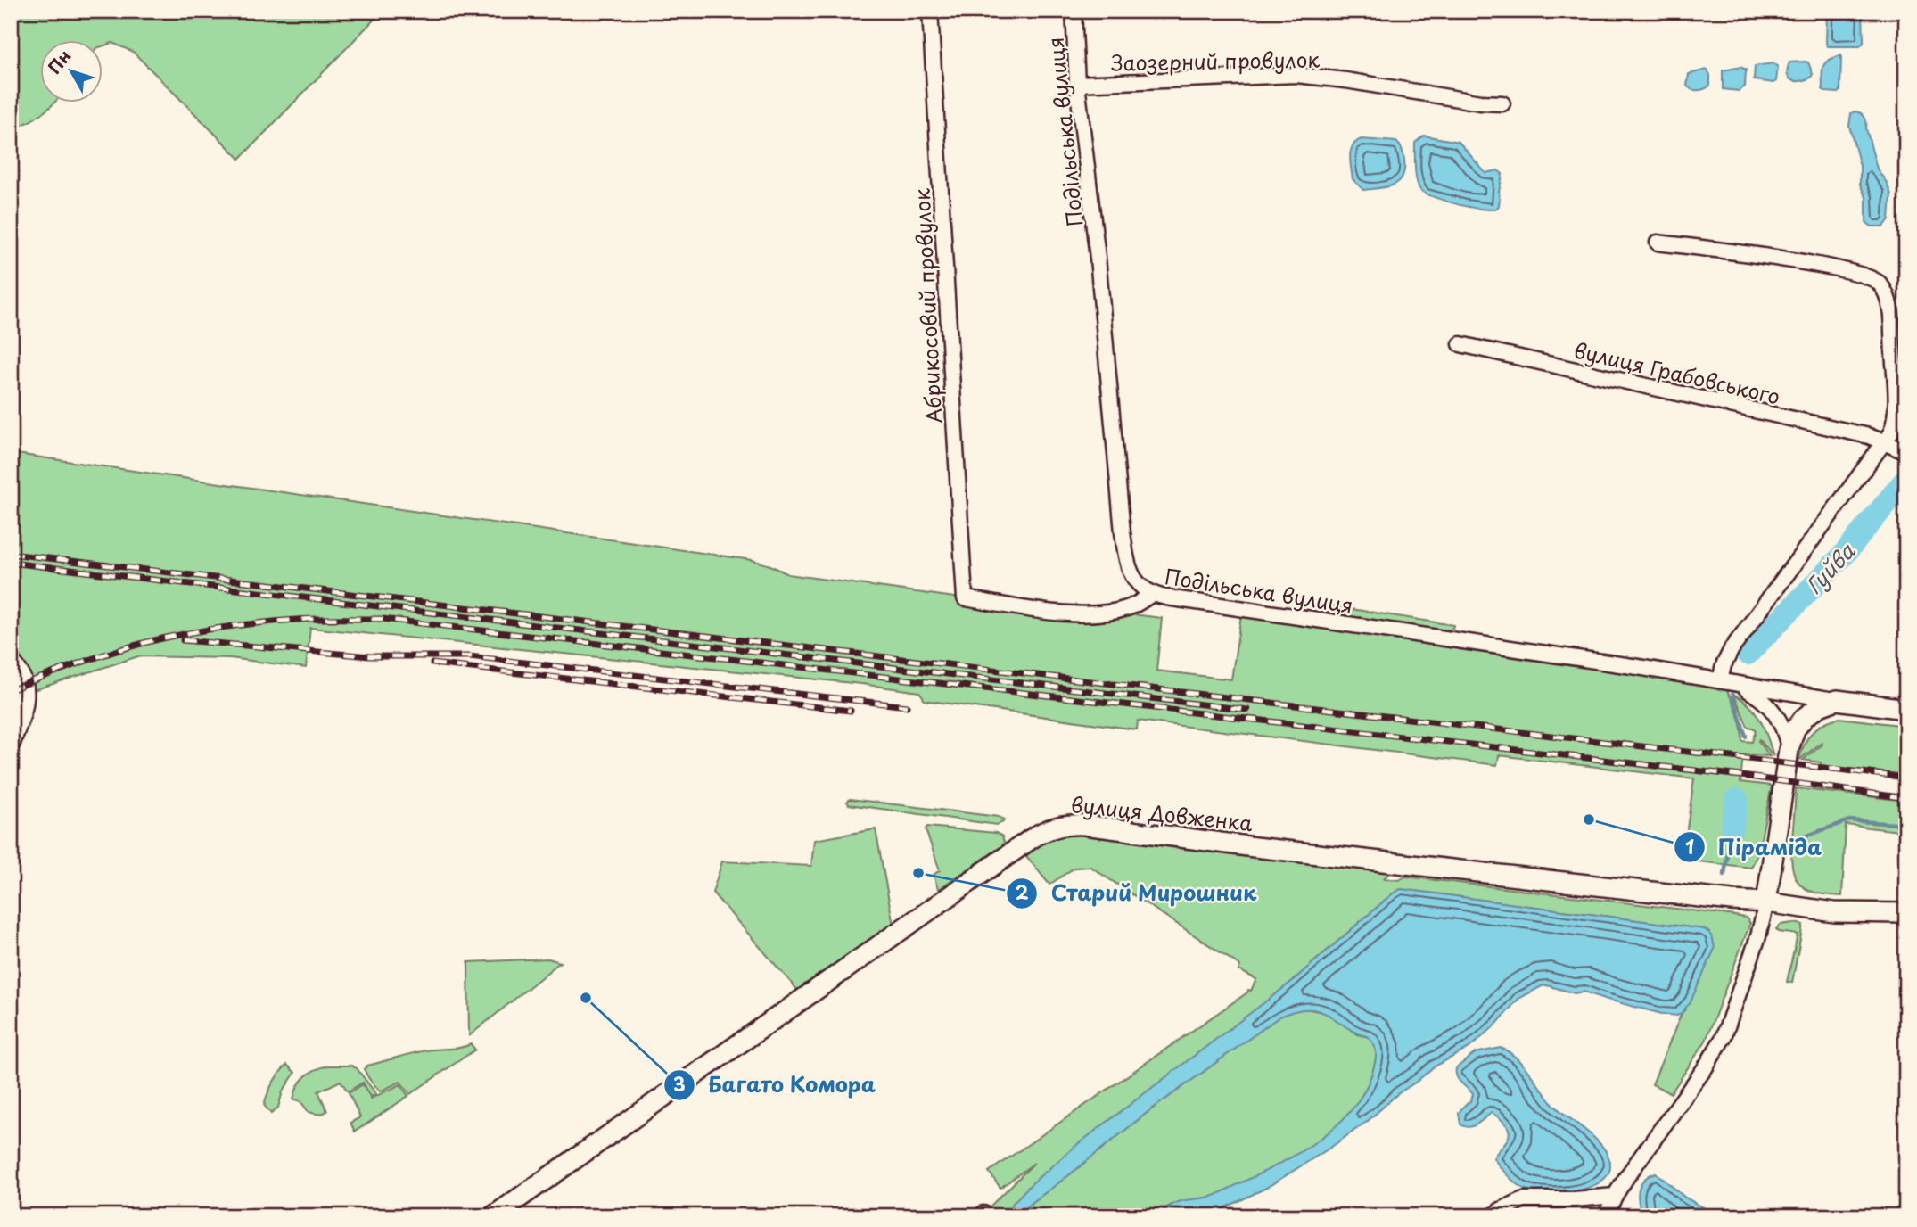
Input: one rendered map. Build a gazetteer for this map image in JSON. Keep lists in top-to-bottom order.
{
  "streets": {
    "main road": ["вулиця Довженка"],
    "street": [
      "Заозерний провулок",
      "Подільська вулиця",
      "Абрикосовий провулок",
      "вулиця Грабовського"
    ]
  },
  "crossings": [
    ["Заозерний провулок", "Подільська вулиця"],
    ["Подільська вулиця", "Абрикосовий провулок"]
  ],
  "water": ["Гуйва"],
  "places": ["Піраміда", "Старий Мирошник", "Багато Комора"],
  "north": "top left"
}
